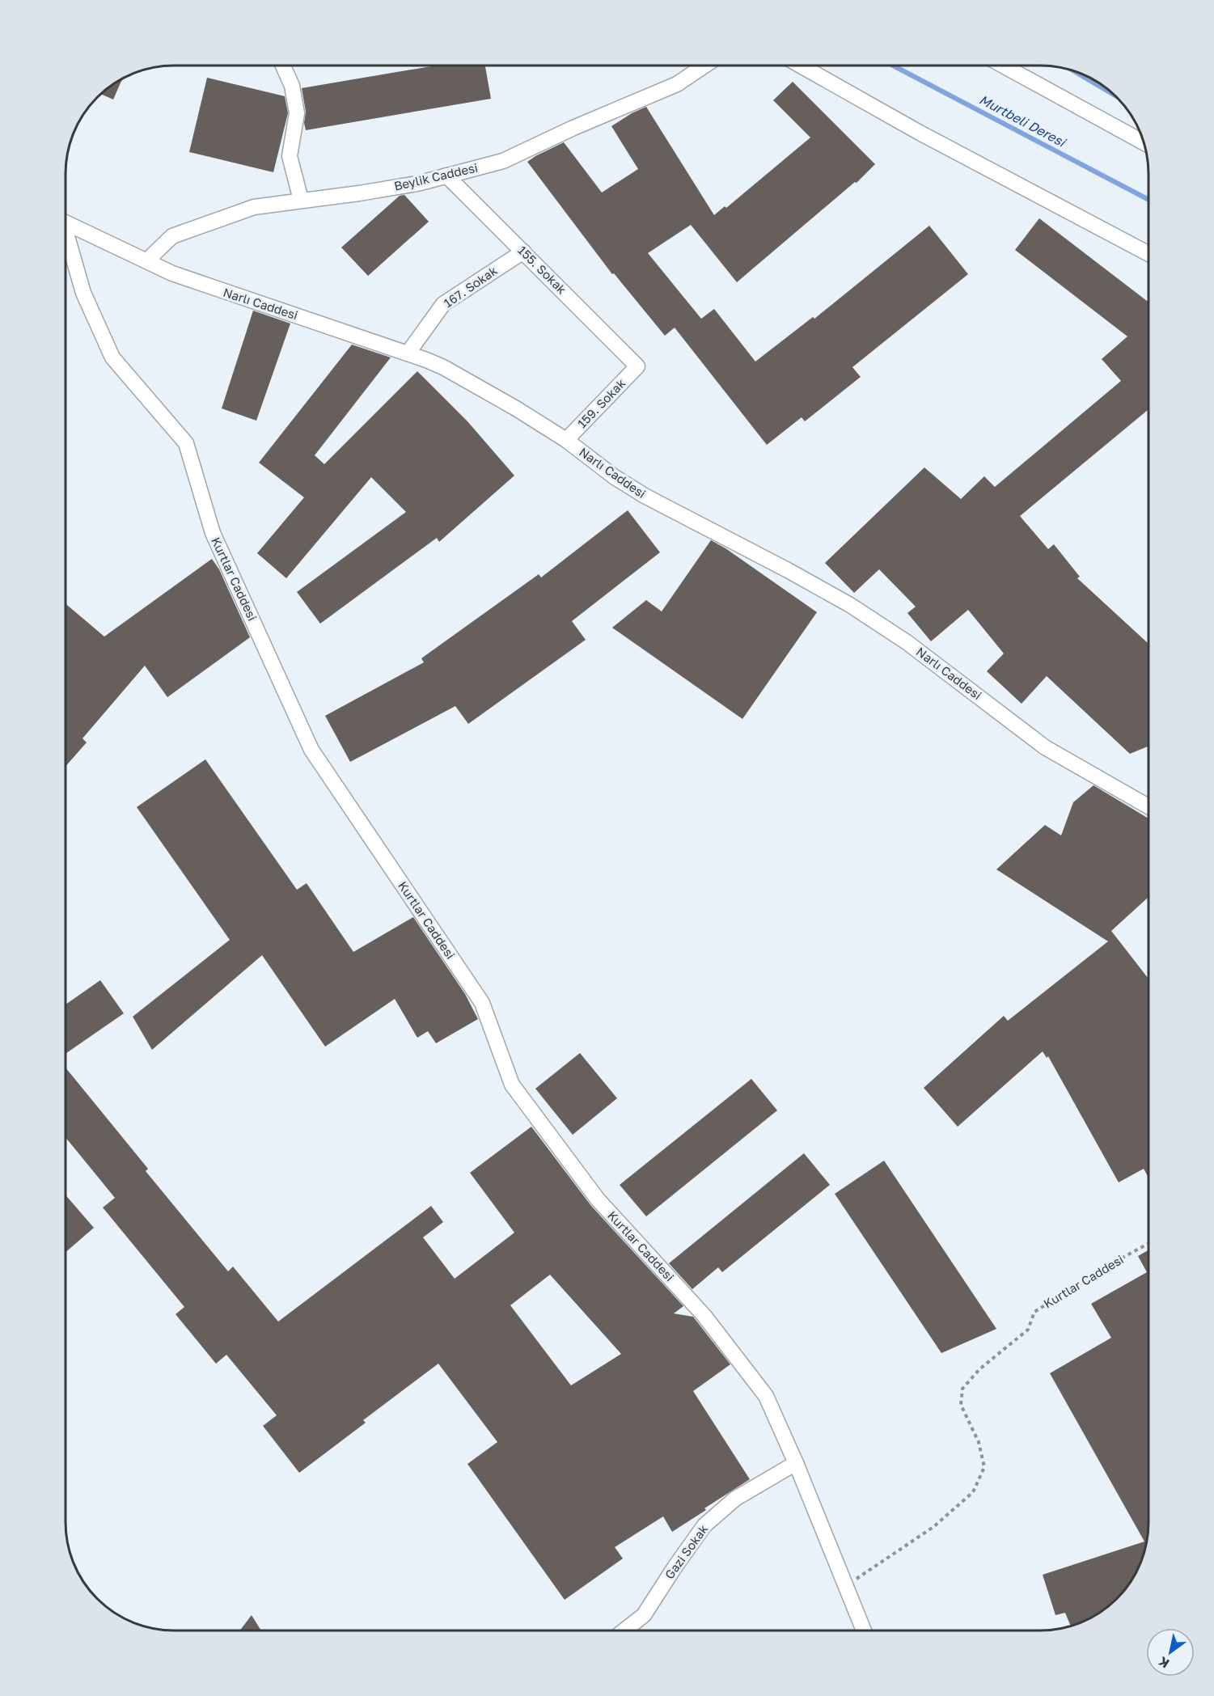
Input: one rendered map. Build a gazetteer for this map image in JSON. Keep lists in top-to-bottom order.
{
  "streets": {
    "street": [
      "Beylik Caddesi",
      "155. Sokak",
      "167. Sokak",
      "Narlı Caddesi",
      "159. Sokak",
      "Kurtlar Caddesi",
      "Gazi Sokak"
    ]
  },
  "crossings": [
    ["Beylik Caddesi", "155. Sokak"],
    ["Beylik Caddesi", "Narlı Caddesi"],
    ["155. Sokak", "167. Sokak"],
    ["155. Sokak", "159. Sokak"],
    ["167. Sokak", "Narlı Caddesi"],
    ["Narlı Caddesi", "159. Sokak"],
    ["Kurtlar Caddesi", "Gazi Sokak"]
  ],
  "water": ["Murtbeli Deresi"],
  "north": "bottom left"
}
